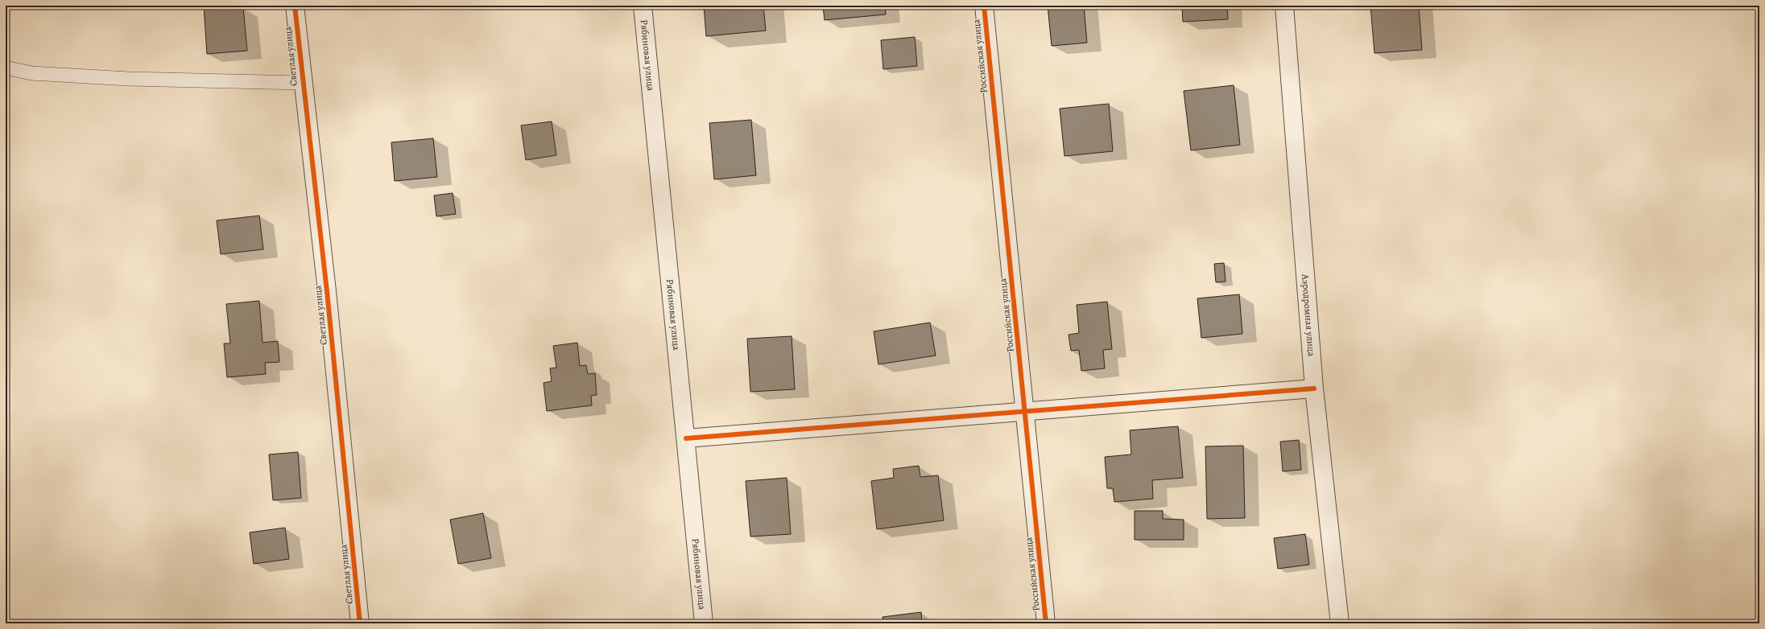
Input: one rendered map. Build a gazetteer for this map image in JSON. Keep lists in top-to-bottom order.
{
  "streets": {
    "street": [
      "Рябиновая улица",
      "Светлая улица",
      "Российская улица",
      "Аэродромная улица"
    ]
  }
}
